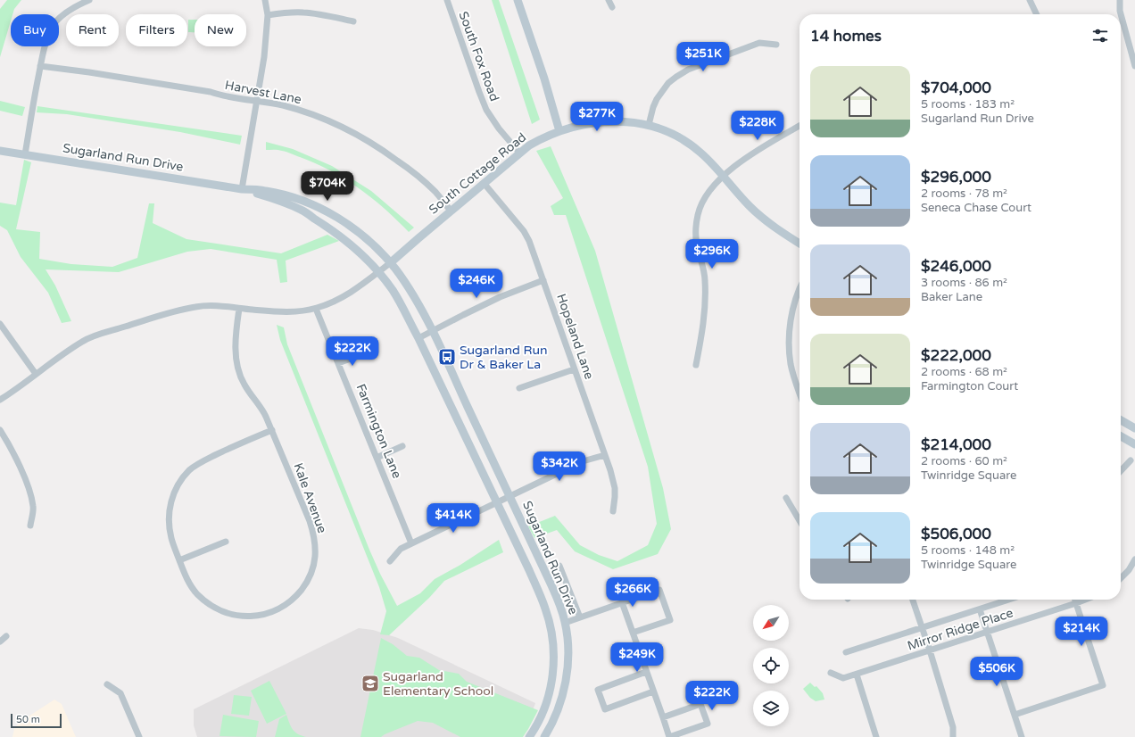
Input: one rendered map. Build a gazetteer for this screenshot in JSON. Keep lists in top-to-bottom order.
{
  "streets": {
    "street": [
      "South Fox Road",
      "Harvest Lane",
      "Sugarland Run Drive",
      "South Cottage Road",
      "Hopeland Lane",
      "Farmington Lane",
      "Kale Avenue",
      "Mirror Ridge Place"
    ]
  },
  "crossings": [
    ["South Fox Road", "South Cottage Road"],
    ["Harvest Lane", "South Cottage Road"],
    ["Sugarland Run Drive", "South Cottage Road"],
    ["South Cottage Road", "Hopeland Lane"]
  ],
  "places": {
    "bus stop": ["Sugarland Run Dr & Baker La"],
    "school or university": ["Sugarland Elementary School"]
  },
  "scale_bar": "50 m",
  "north": "bottom left",
  "page": {
    "chip": [
      "Buy",
      "Rent",
      "Filters",
      "New"
    ],
    "heading": "14 homes",
    "price": [
      "$251K",
      "$277K",
      "$228K",
      "$704K",
      "$296K",
      "$246K",
      "$222K",
      "$342K",
      "$414K",
      "$266K",
      "$214K",
      "$249K",
      "$506K",
      "$222K"
    ],
    "list": [
      {
        "name": "$704,000",
        "note": "5 rooms · 183 m² · Sugarland Run Drive"
      },
      {
        "name": "$296,000",
        "note": "2 rooms · 78 m² · Seneca Chase Court"
      },
      {
        "name": "$246,000",
        "note": "3 rooms · 86 m² · Baker Lane"
      },
      {
        "name": "$222,000",
        "note": "2 rooms · 68 m² · Farmington Court"
      },
      {
        "name": "$214,000",
        "note": "2 rooms · 60 m² · Twinridge Square"
      },
      {
        "name": "$506,000",
        "note": "5 rooms · 148 m² · Twinridge Square"
      }
    ],
    "scale": "50 m"
  }
}
